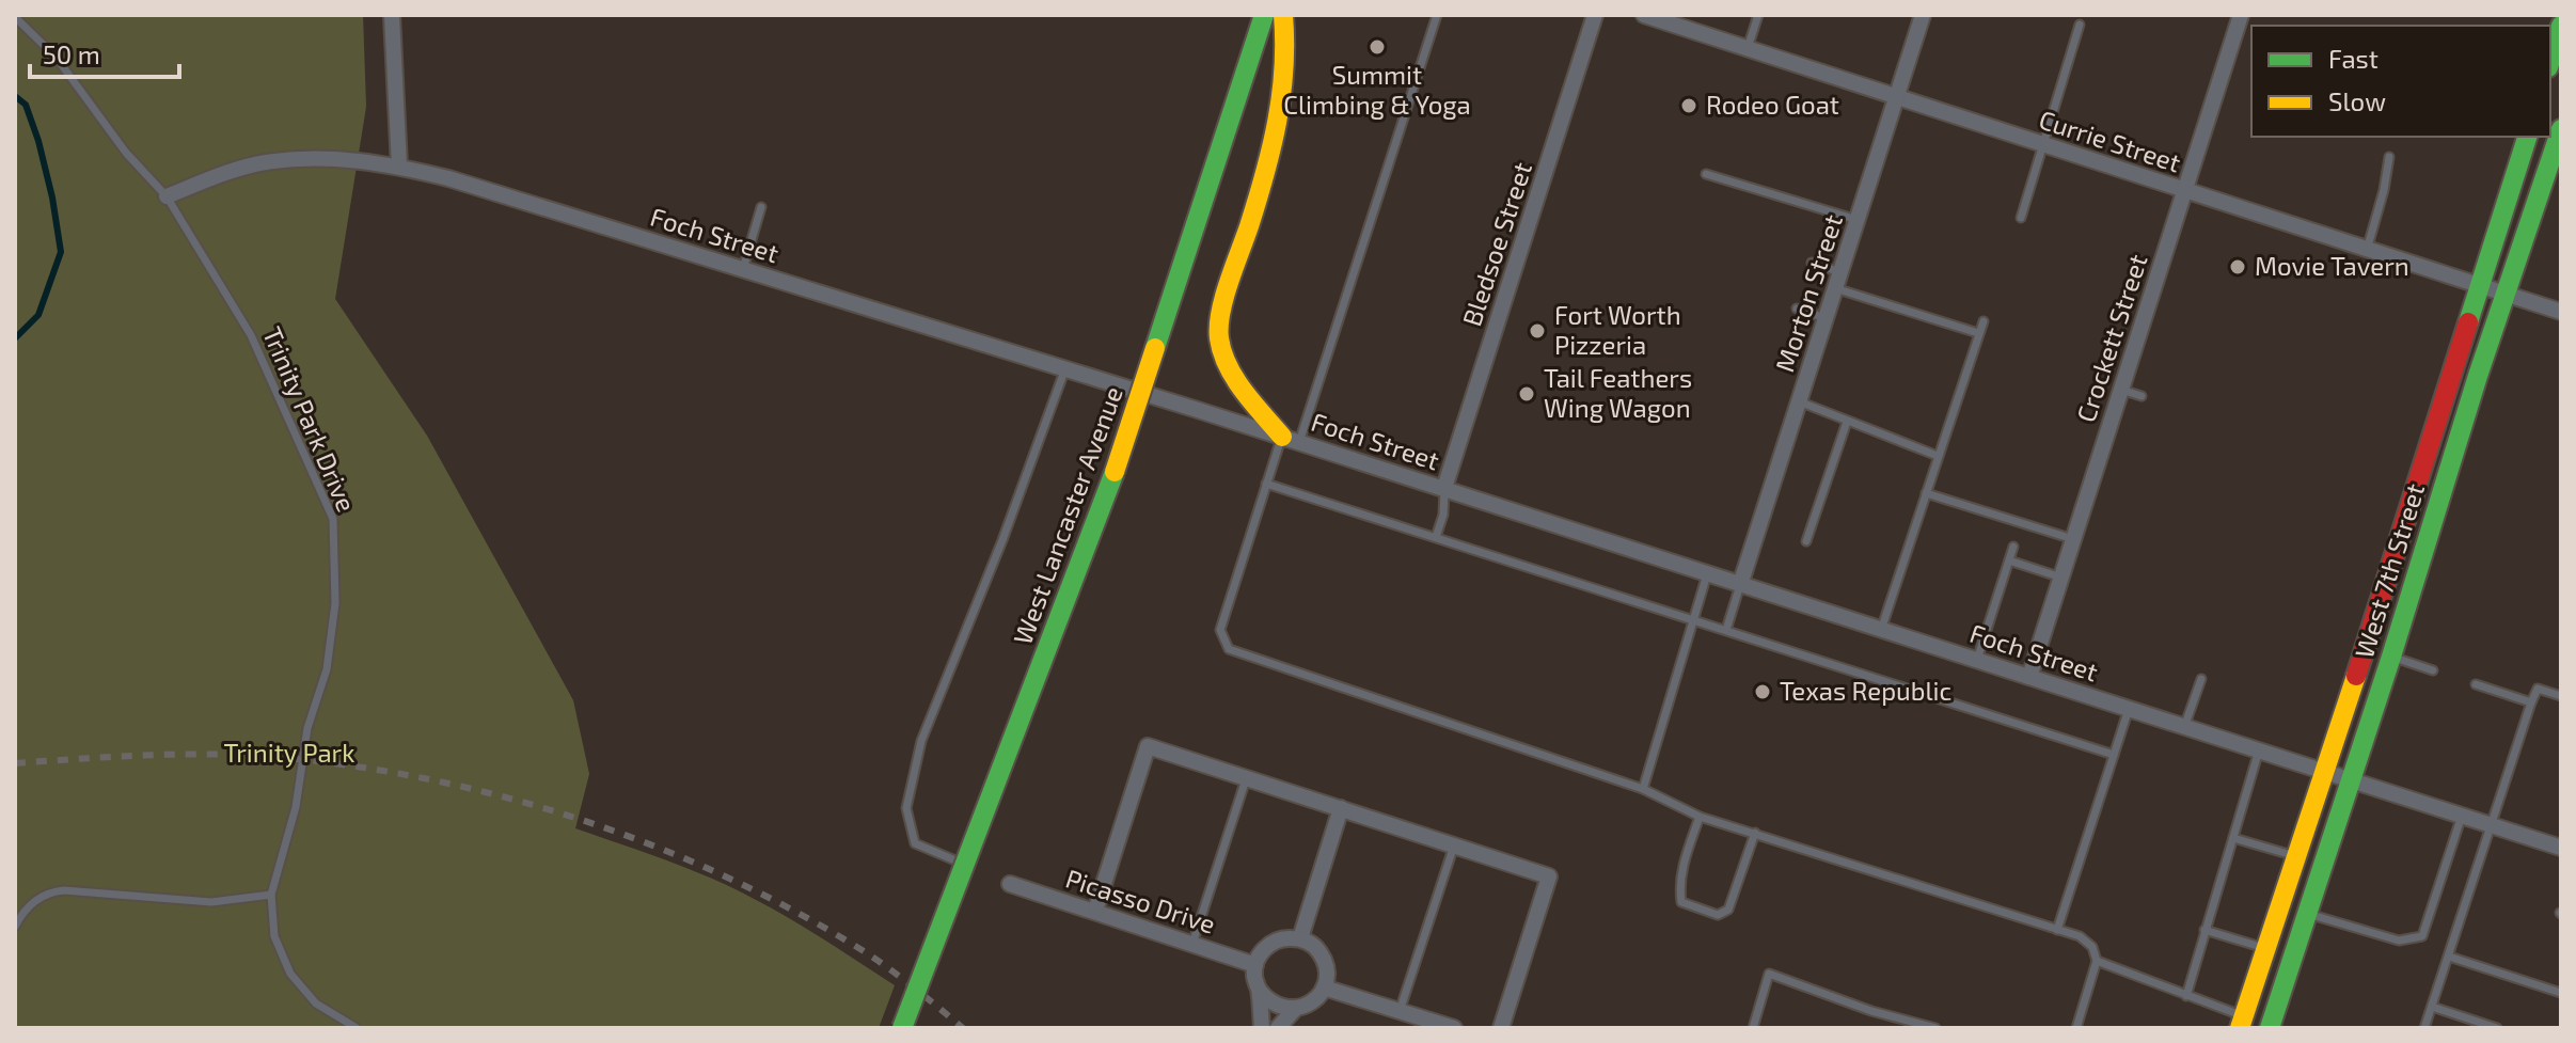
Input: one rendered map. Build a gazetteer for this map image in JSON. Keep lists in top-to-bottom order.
{
  "streets": {
    "main road": ["West Lancaster Avenue", "West 7th Street"],
    "street": [
      "Currie Street",
      "Foch Street",
      "Bledsoe Street",
      "Morton Street",
      "Crockett Street",
      "Picasso Drive"
    ],
    "lane": ["Trinity Park Drive"]
  },
  "crossings": [
    ["Currie Street", "Morton Street"],
    ["Currie Street", "Crockett Street"],
    ["Currie Street", "West 7th Street"],
    ["Foch Street", "Bledsoe Street"],
    ["Foch Street", "Morton Street"],
    ["Foch Street", "Crockett Street"],
    ["Foch Street", "Trinity Park Drive"],
    ["Foch Street", "West 7th Street"]
  ],
  "parks": ["Trinity Park"],
  "places": [
    "Summit Climbing & Yoga",
    "Rodeo Goat",
    "Movie Tavern",
    "Fort Worth Pizzeria",
    "Tail Feathers Wing Wagon",
    "Texas Republic"
  ],
  "legend": ["Fast", "Slow"],
  "scale_bar": "50 m"
}
